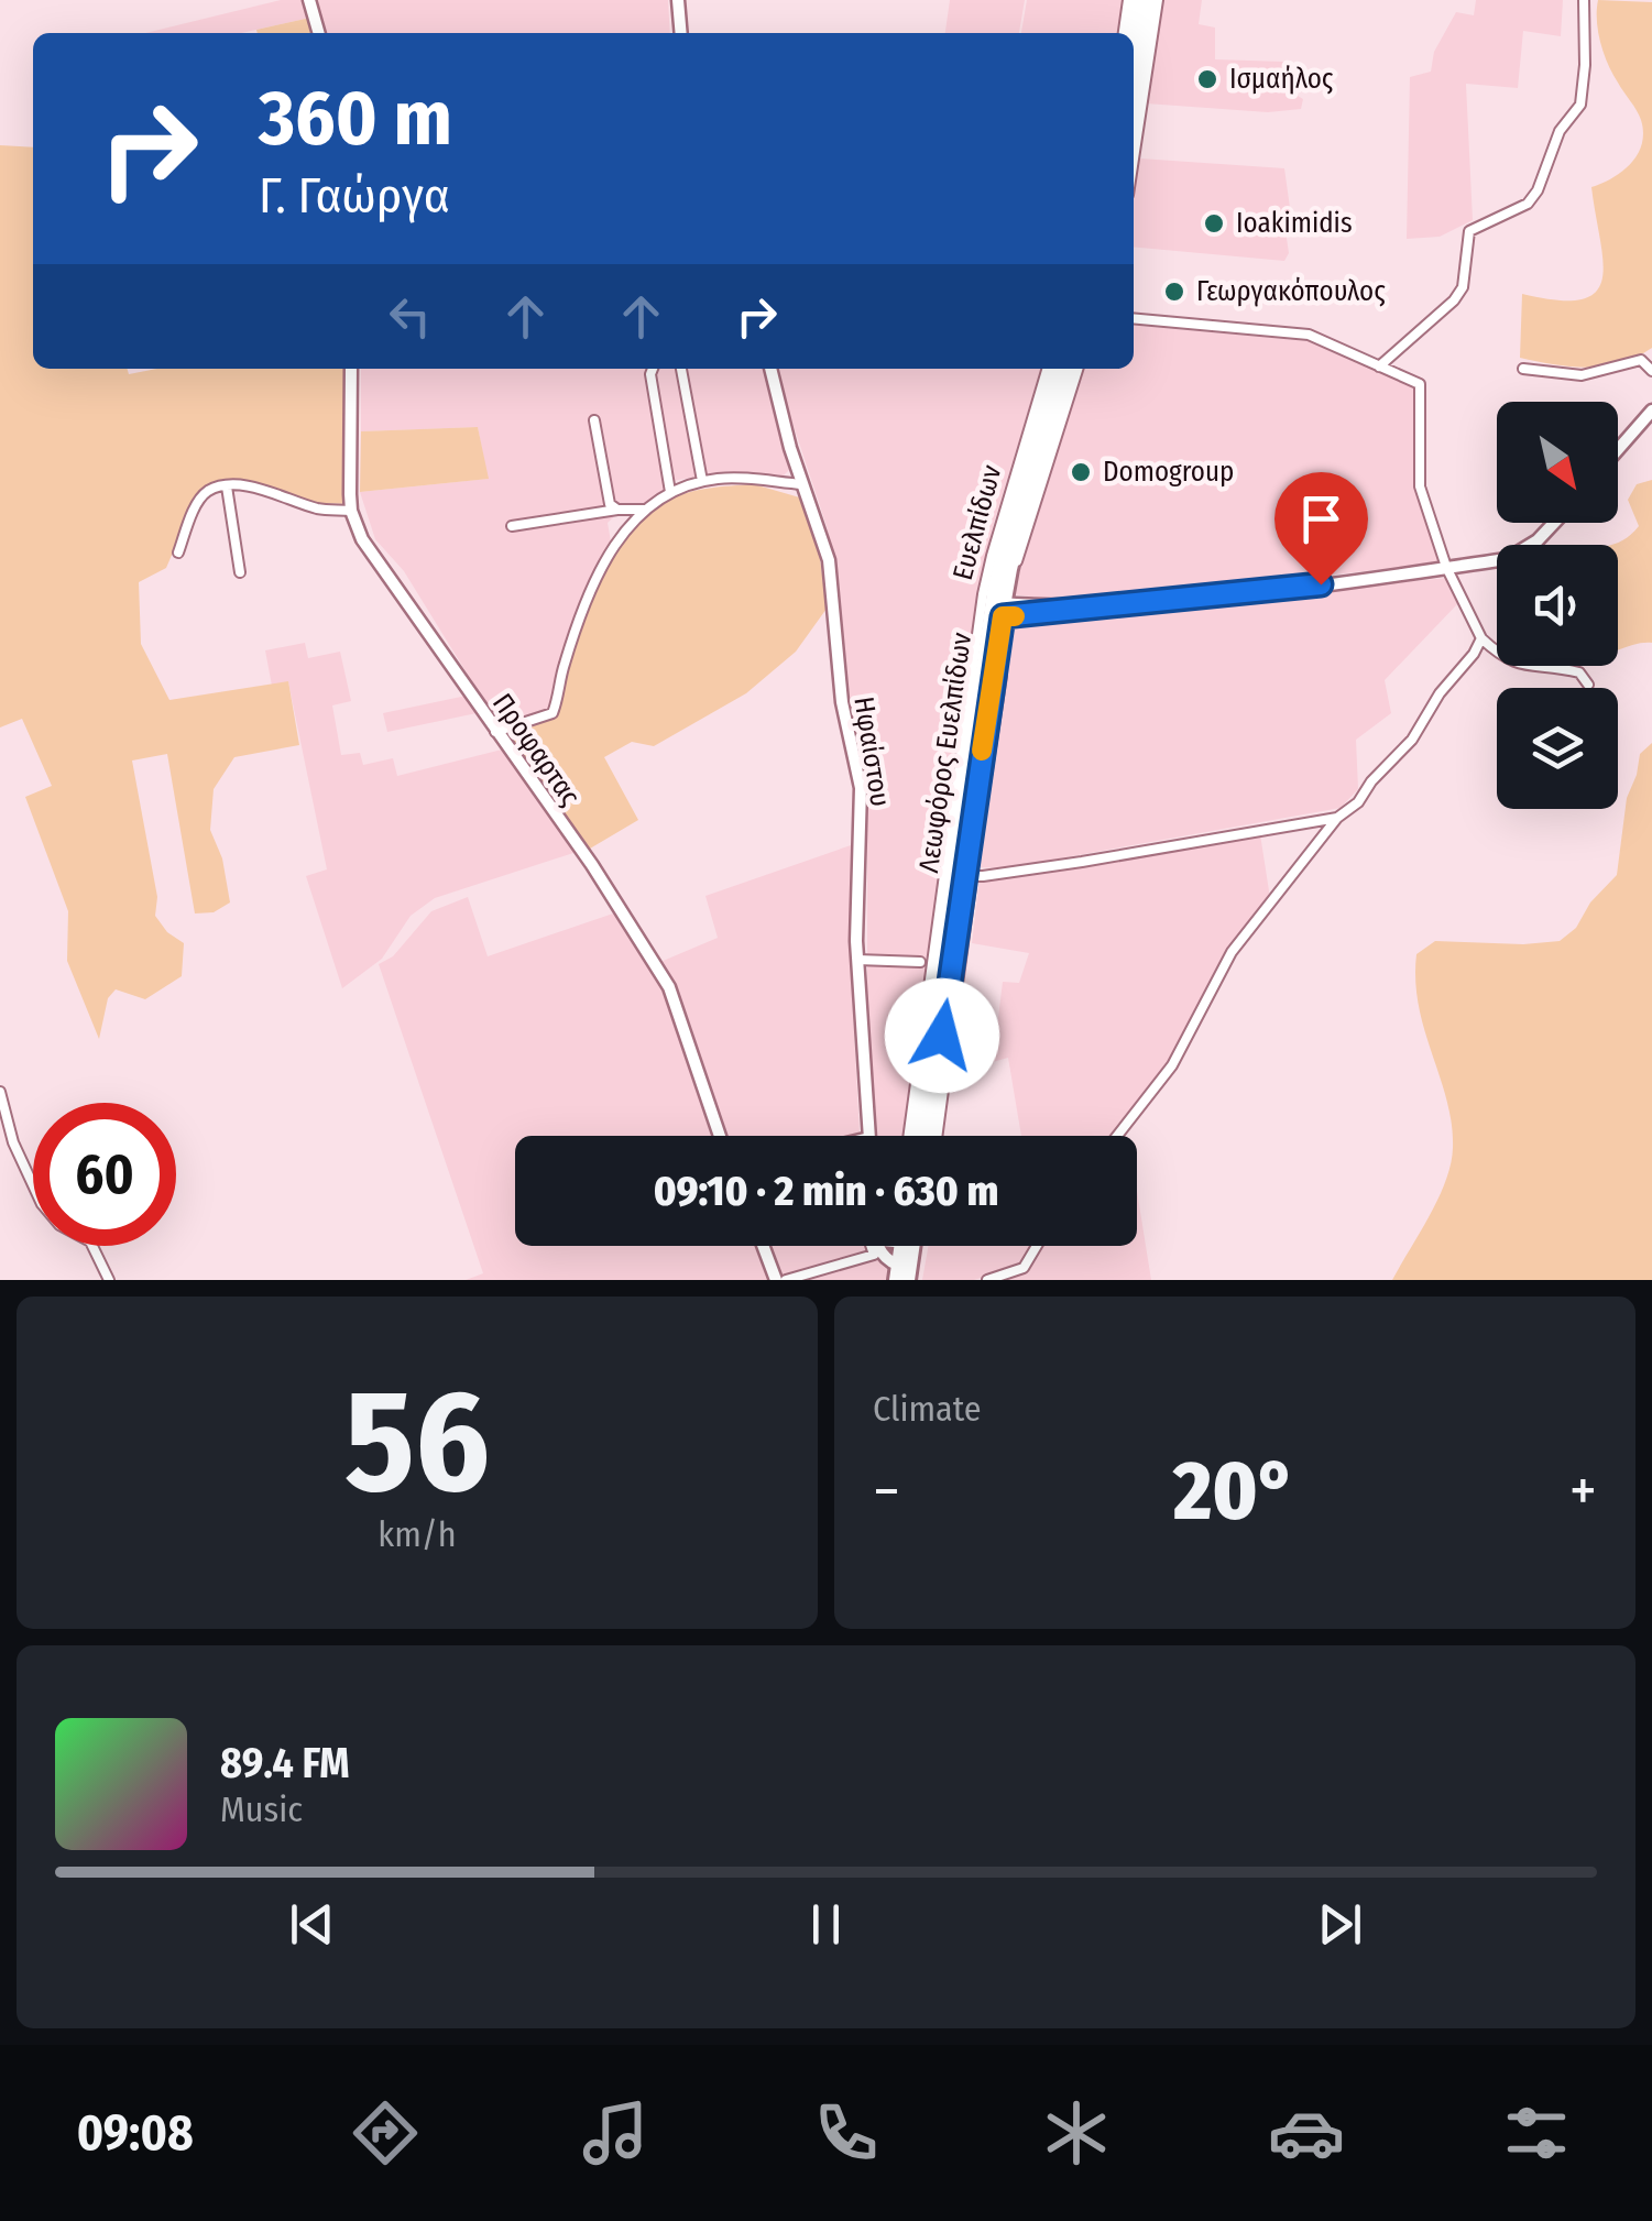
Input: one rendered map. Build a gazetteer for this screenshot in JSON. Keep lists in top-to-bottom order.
{
  "streets": {
    "main road": ["Λεωφόρος Ευελπίδων"],
    "street": ["Ευελπίδων", "Προφαρτας", "Ηφαίστου"]
  },
  "crossings": [
    ["Ευελπίδων", "Λεωφόρος Ευελπίδων"]
  ],
  "places": [
    "Ισμαήλος",
    "Ioakimidis",
    "Γεωργακόπουλος",
    "Domogroup"
  ],
  "north": "bottom right",
  "page": {
    "turn": ["360 m", "Γ. Γαώργα"],
    "limit": "60",
    "trip": "09:10 · 2 min · 630 m",
    "tile": [
      ["56", "km/h"],
      "Climate"
    ],
    "heat": ["−", "20°", "+"],
    "song": ["89.4 FM", "Music"],
    "tabs": "09:08"
  }
}
